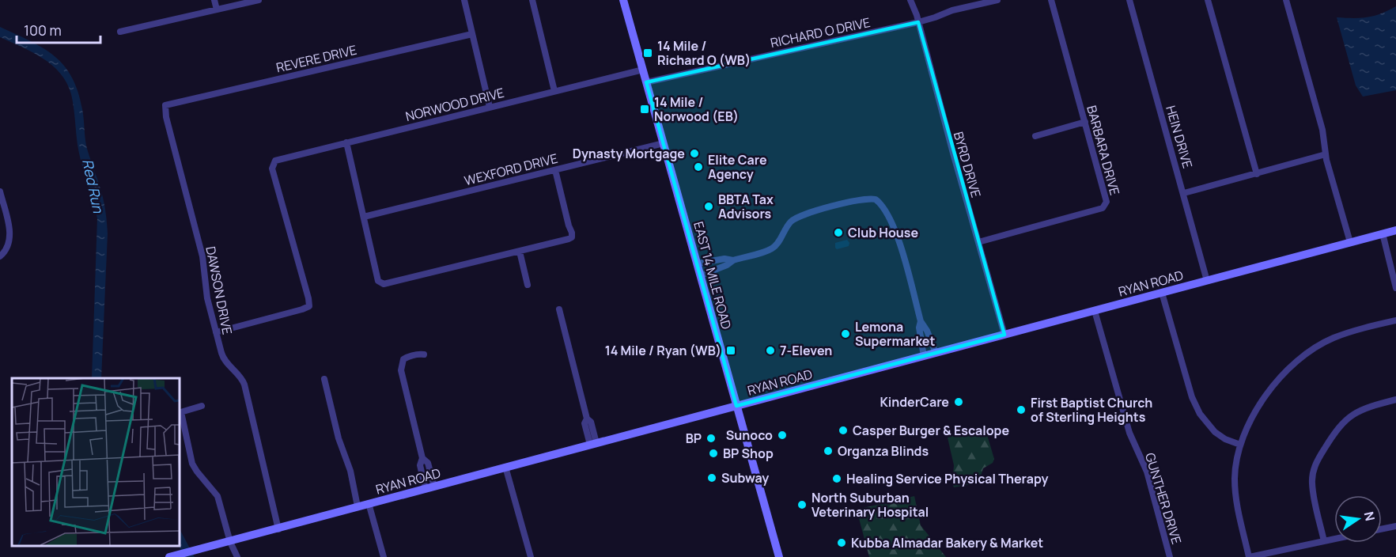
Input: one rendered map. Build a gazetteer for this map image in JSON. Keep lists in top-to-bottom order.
{
  "streets": {
    "main road": ["EAST 14 MILE ROAD", "RYAN ROAD"],
    "street": [
      "RICHARD O DRIVE",
      "REVERE DRIVE",
      "NORWOOD DRIVE",
      "HEIN DRIVE",
      "BARBARA DRIVE",
      "BYRD DRIVE",
      "WEXFORD DRIVE",
      "DAWSON DRIVE",
      "GUNTHER DRIVE"
    ]
  },
  "crossings": [
    ["RICHARD O DRIVE", "BYRD DRIVE"],
    ["RICHARD O DRIVE", "EAST 14 MILE ROAD"],
    ["REVERE DRIVE", "DAWSON DRIVE"],
    ["NORWOOD DRIVE", "EAST 14 MILE ROAD"],
    ["NORWOOD DRIVE", "DAWSON DRIVE"],
    ["HEIN DRIVE", "RYAN ROAD"],
    ["BARBARA DRIVE", "BYRD DRIVE"],
    ["BYRD DRIVE", "RYAN ROAD"],
    ["WEXFORD DRIVE", "EAST 14 MILE ROAD"],
    ["EAST 14 MILE ROAD", "RYAN ROAD"],
    ["RYAN ROAD", "DAWSON DRIVE"],
    ["RYAN ROAD", "GUNTHER DRIVE"]
  ],
  "water": ["Red Run"],
  "places": {
    "transit": ["14 Mile / Richard O (WB)", "14 Mile / Norwood (EB)", "14 Mile / Ryan (WB)"],
    "other": [
      "Dynasty Mortgage",
      "Elite Care Agency",
      "BBTA Tax Advisors",
      "Club House",
      "Lemona Supermarket",
      "7-Eleven",
      "KinderCare",
      "First Baptist Church of Sterling Heights",
      "Casper Burger & Escalope",
      "Sunoco",
      "BP",
      "Organza Blinds",
      "BP Shop",
      "Subway",
      "Healing Service Physical Therapy",
      "North Suburban Veterinary Hospital",
      "Kubba Almadar Bakery & Market"
    ]
  },
  "scale_bar": "100 m",
  "north": "right"
}
